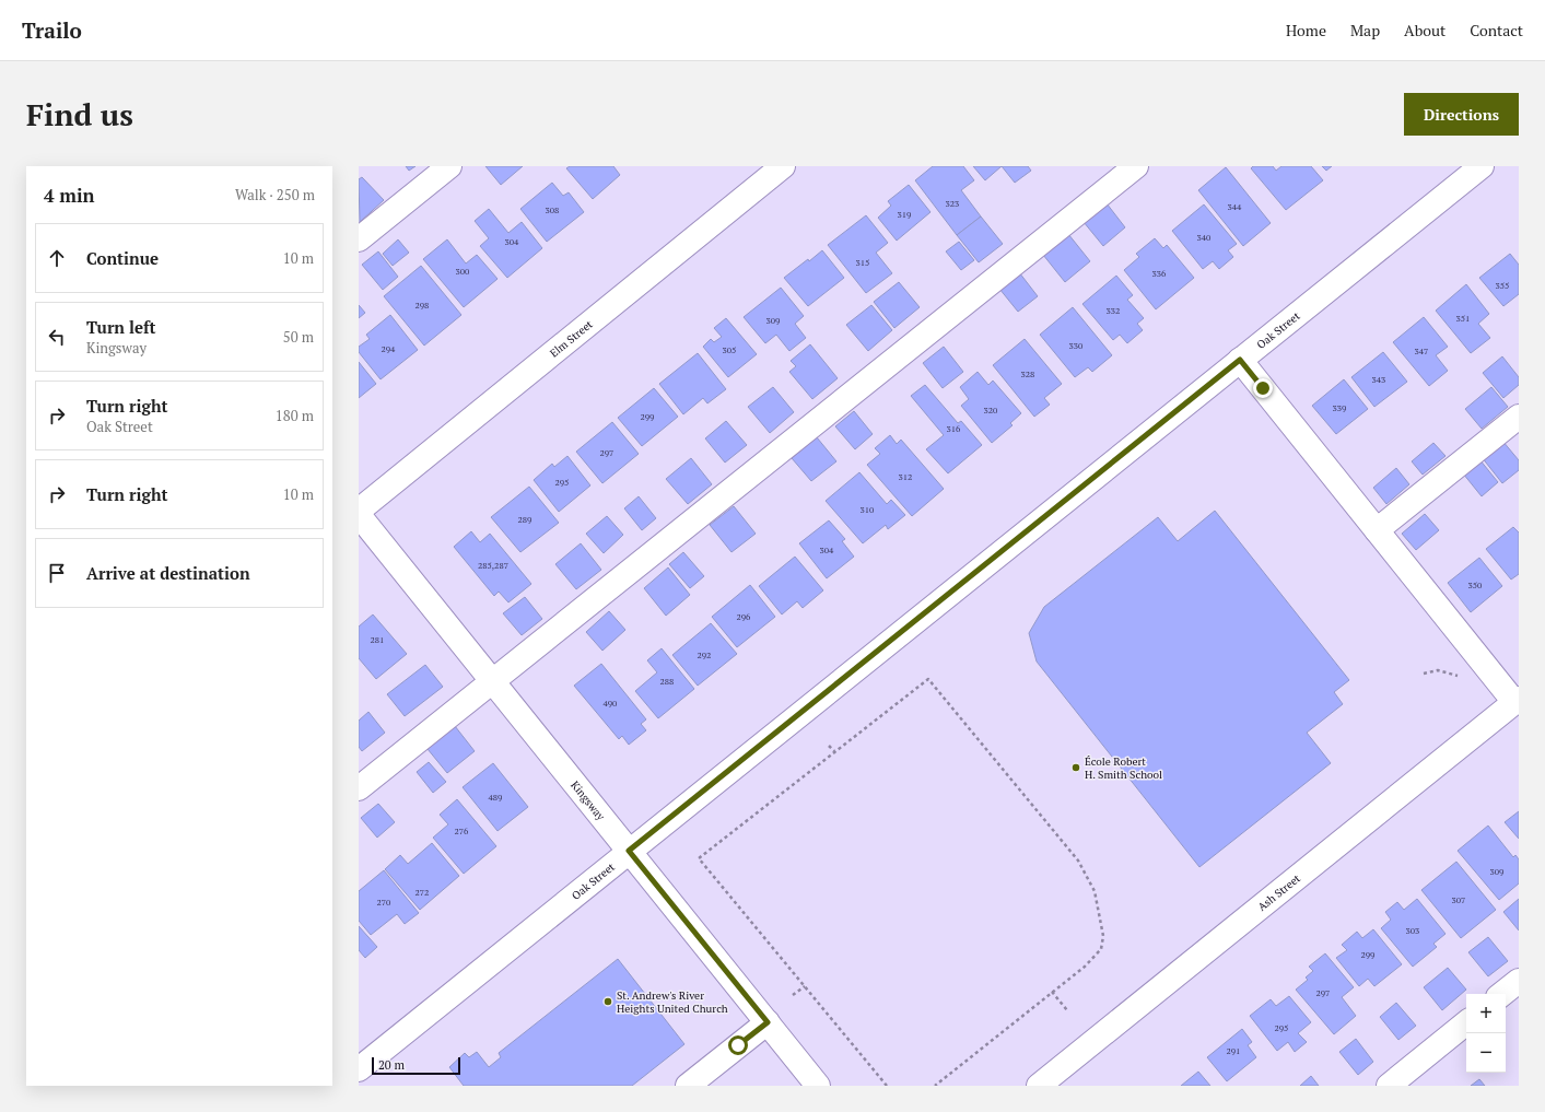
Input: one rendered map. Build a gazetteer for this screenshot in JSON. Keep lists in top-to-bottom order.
{
  "streets": {
    "street": [
      "Oak Street",
      "Elm Street",
      "Kingsway",
      "Ash Street"
    ]
  },
  "crossings": [
    ["Oak Street", "Kingsway"]
  ],
  "places": ["École Robert H. Smith School", "St. Andrew's River Heights United Church"],
  "house_numbers": [
    "323",
    "344",
    "308",
    "319",
    "340",
    "304",
    "315",
    "300",
    "336",
    "355",
    "298",
    "332",
    "351",
    "309",
    "330",
    "294",
    "305",
    "347",
    "328",
    "343",
    "339",
    "320",
    "299",
    "316",
    "297",
    "312",
    "295",
    "310",
    "289",
    "304",
    "285,287",
    "350",
    "296",
    "281",
    "292",
    "288",
    "490",
    "489",
    "276",
    "309",
    "272",
    "307",
    "270",
    "303",
    "299",
    "297",
    "295",
    "291"
  ],
  "scale_bar": "20 m",
  "page": {
    "header": "Trailo",
    "nav": [
      "Home",
      "Map",
      "About",
      "Contact"
    ],
    "buttons": "Directions",
    "title": "Find us",
    "heading": ["4 min", "Walk · 250 m"],
    "list": [
      ["Continue", "10 m"],
      ["Turn left", "Kingsway", "50 m"],
      ["Turn right", "Oak Street", "180 m"],
      ["Turn right", "10 m"],
      "Arrive at destination"
    ],
    "map_buttons": ["+", "−"],
    "scale": "20 m"
  }
}
